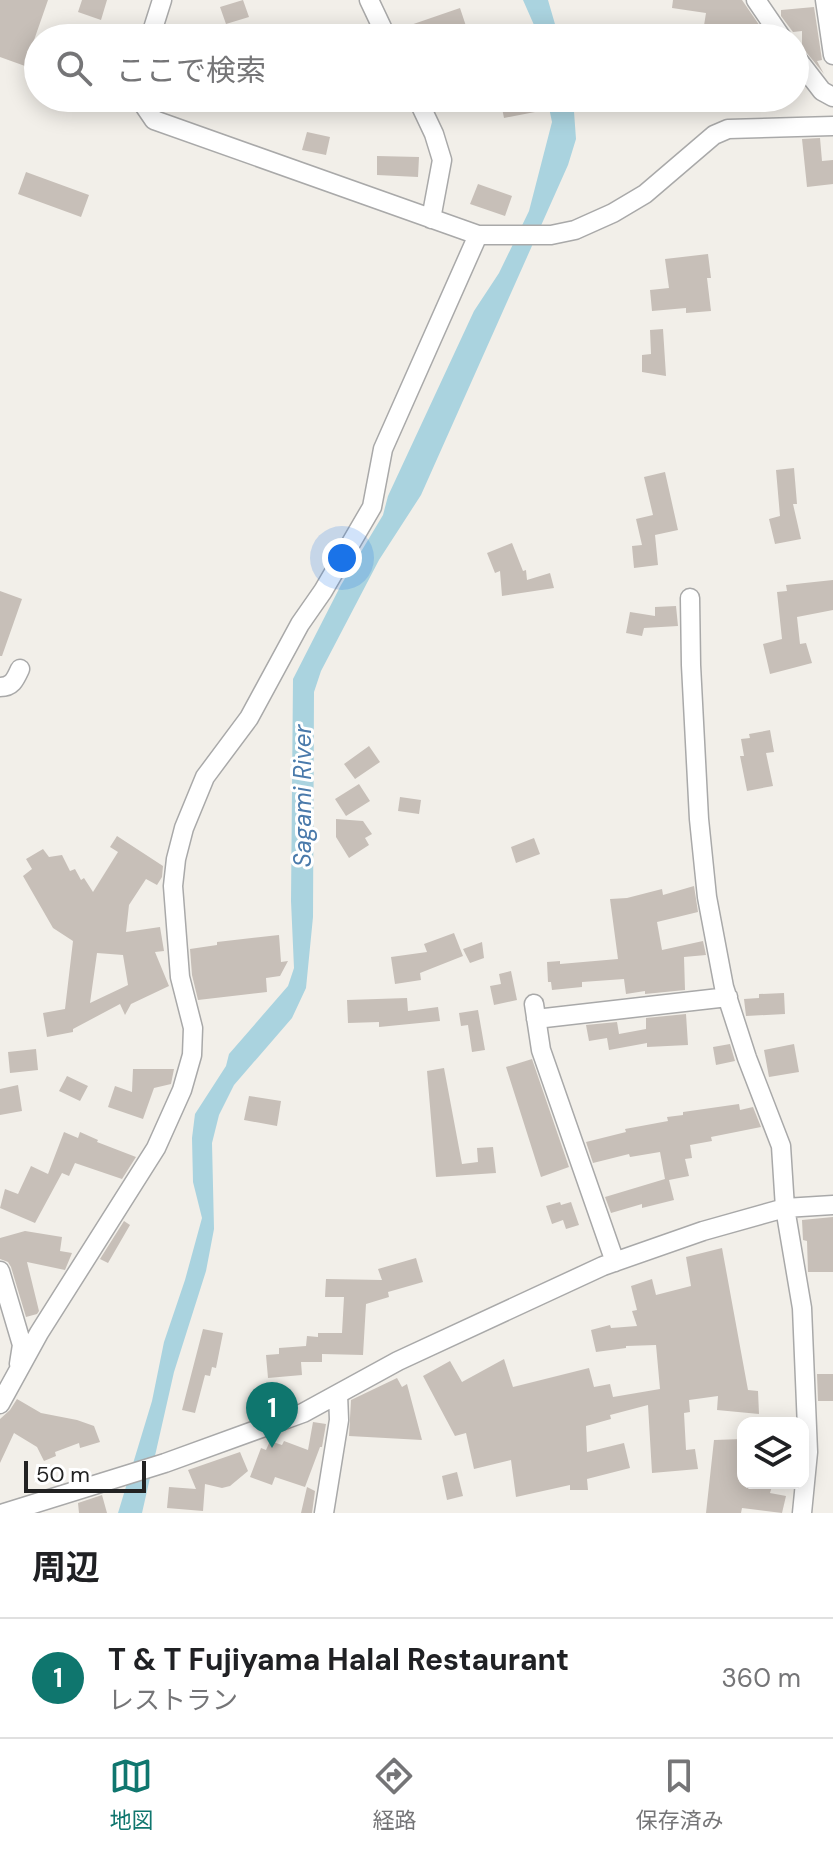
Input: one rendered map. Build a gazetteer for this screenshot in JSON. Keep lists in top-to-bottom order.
{
  "water": ["Sagami River"],
  "scale_bar": "50 m",
  "page": {
    "search": "ここで検索",
    "pins": "1",
    "scale": "50 m",
    "heading": "周辺",
    "list": [
      {
        "mark": "1",
        "name": "T & T Fujiyama Halal Restaurant",
        "note": "レストラン",
        "value": "360 m"
      }
    ],
    "nav": ["地図", "経路", "保存済み"]
  }
}
